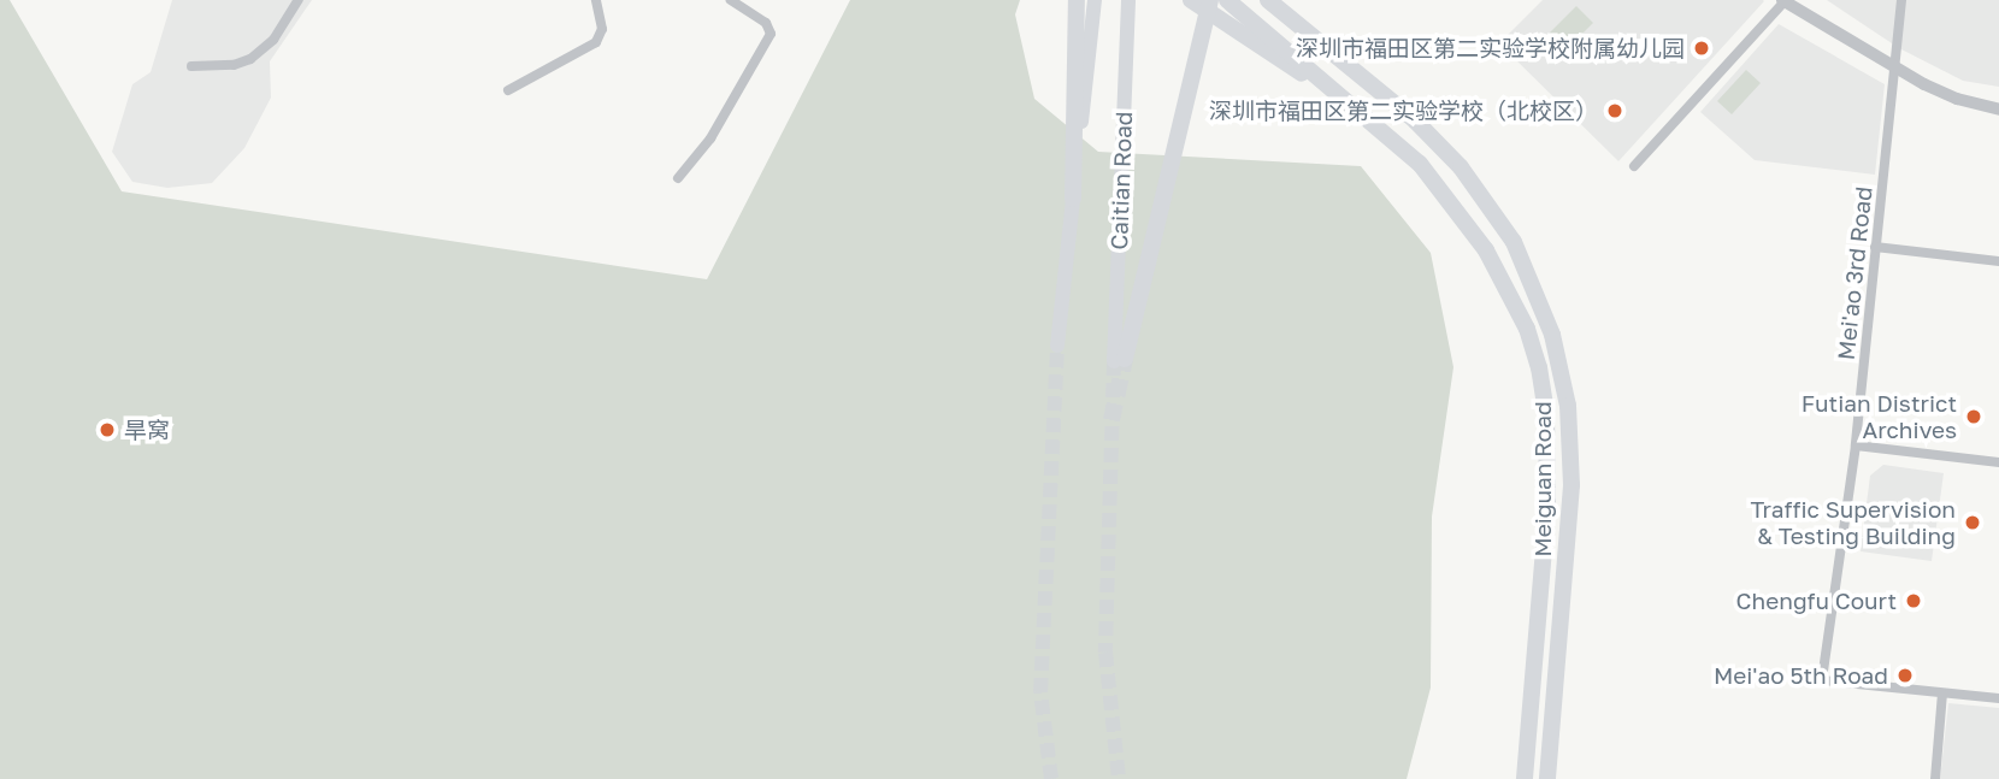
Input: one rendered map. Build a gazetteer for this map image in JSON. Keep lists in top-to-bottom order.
{
  "streets": {
    "highway": ["Meiguan Road"],
    "main road": ["Caitian Road"],
    "street": ["Mei'ao 3rd Road"]
  },
  "places": [
    "深圳市福田区第二实验学校附属幼儿园",
    "深圳市福田区第二实验学校（北校区）",
    "Futian District Archives",
    "旱窝",
    "Traffic Supervision & Testing Building",
    "Chengfu Court",
    "Mei'ao 5th Road"
  ]
}
